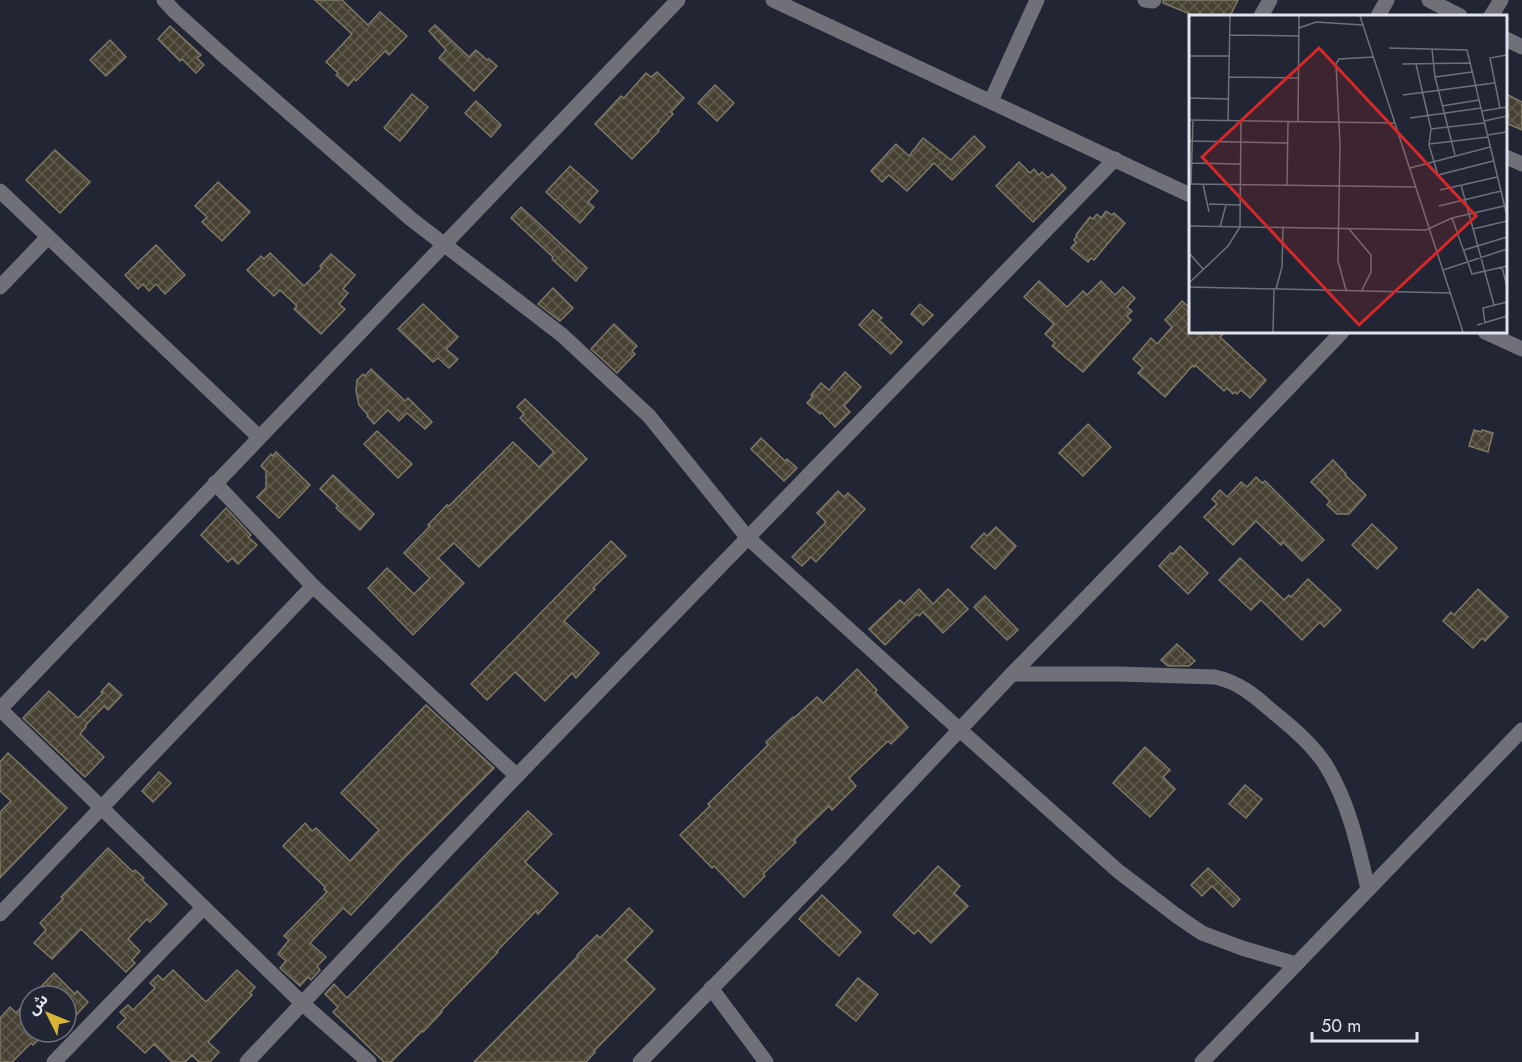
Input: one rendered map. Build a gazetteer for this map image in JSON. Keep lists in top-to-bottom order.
{
  "scale_bar": "50 m",
  "north": "top left"
}
